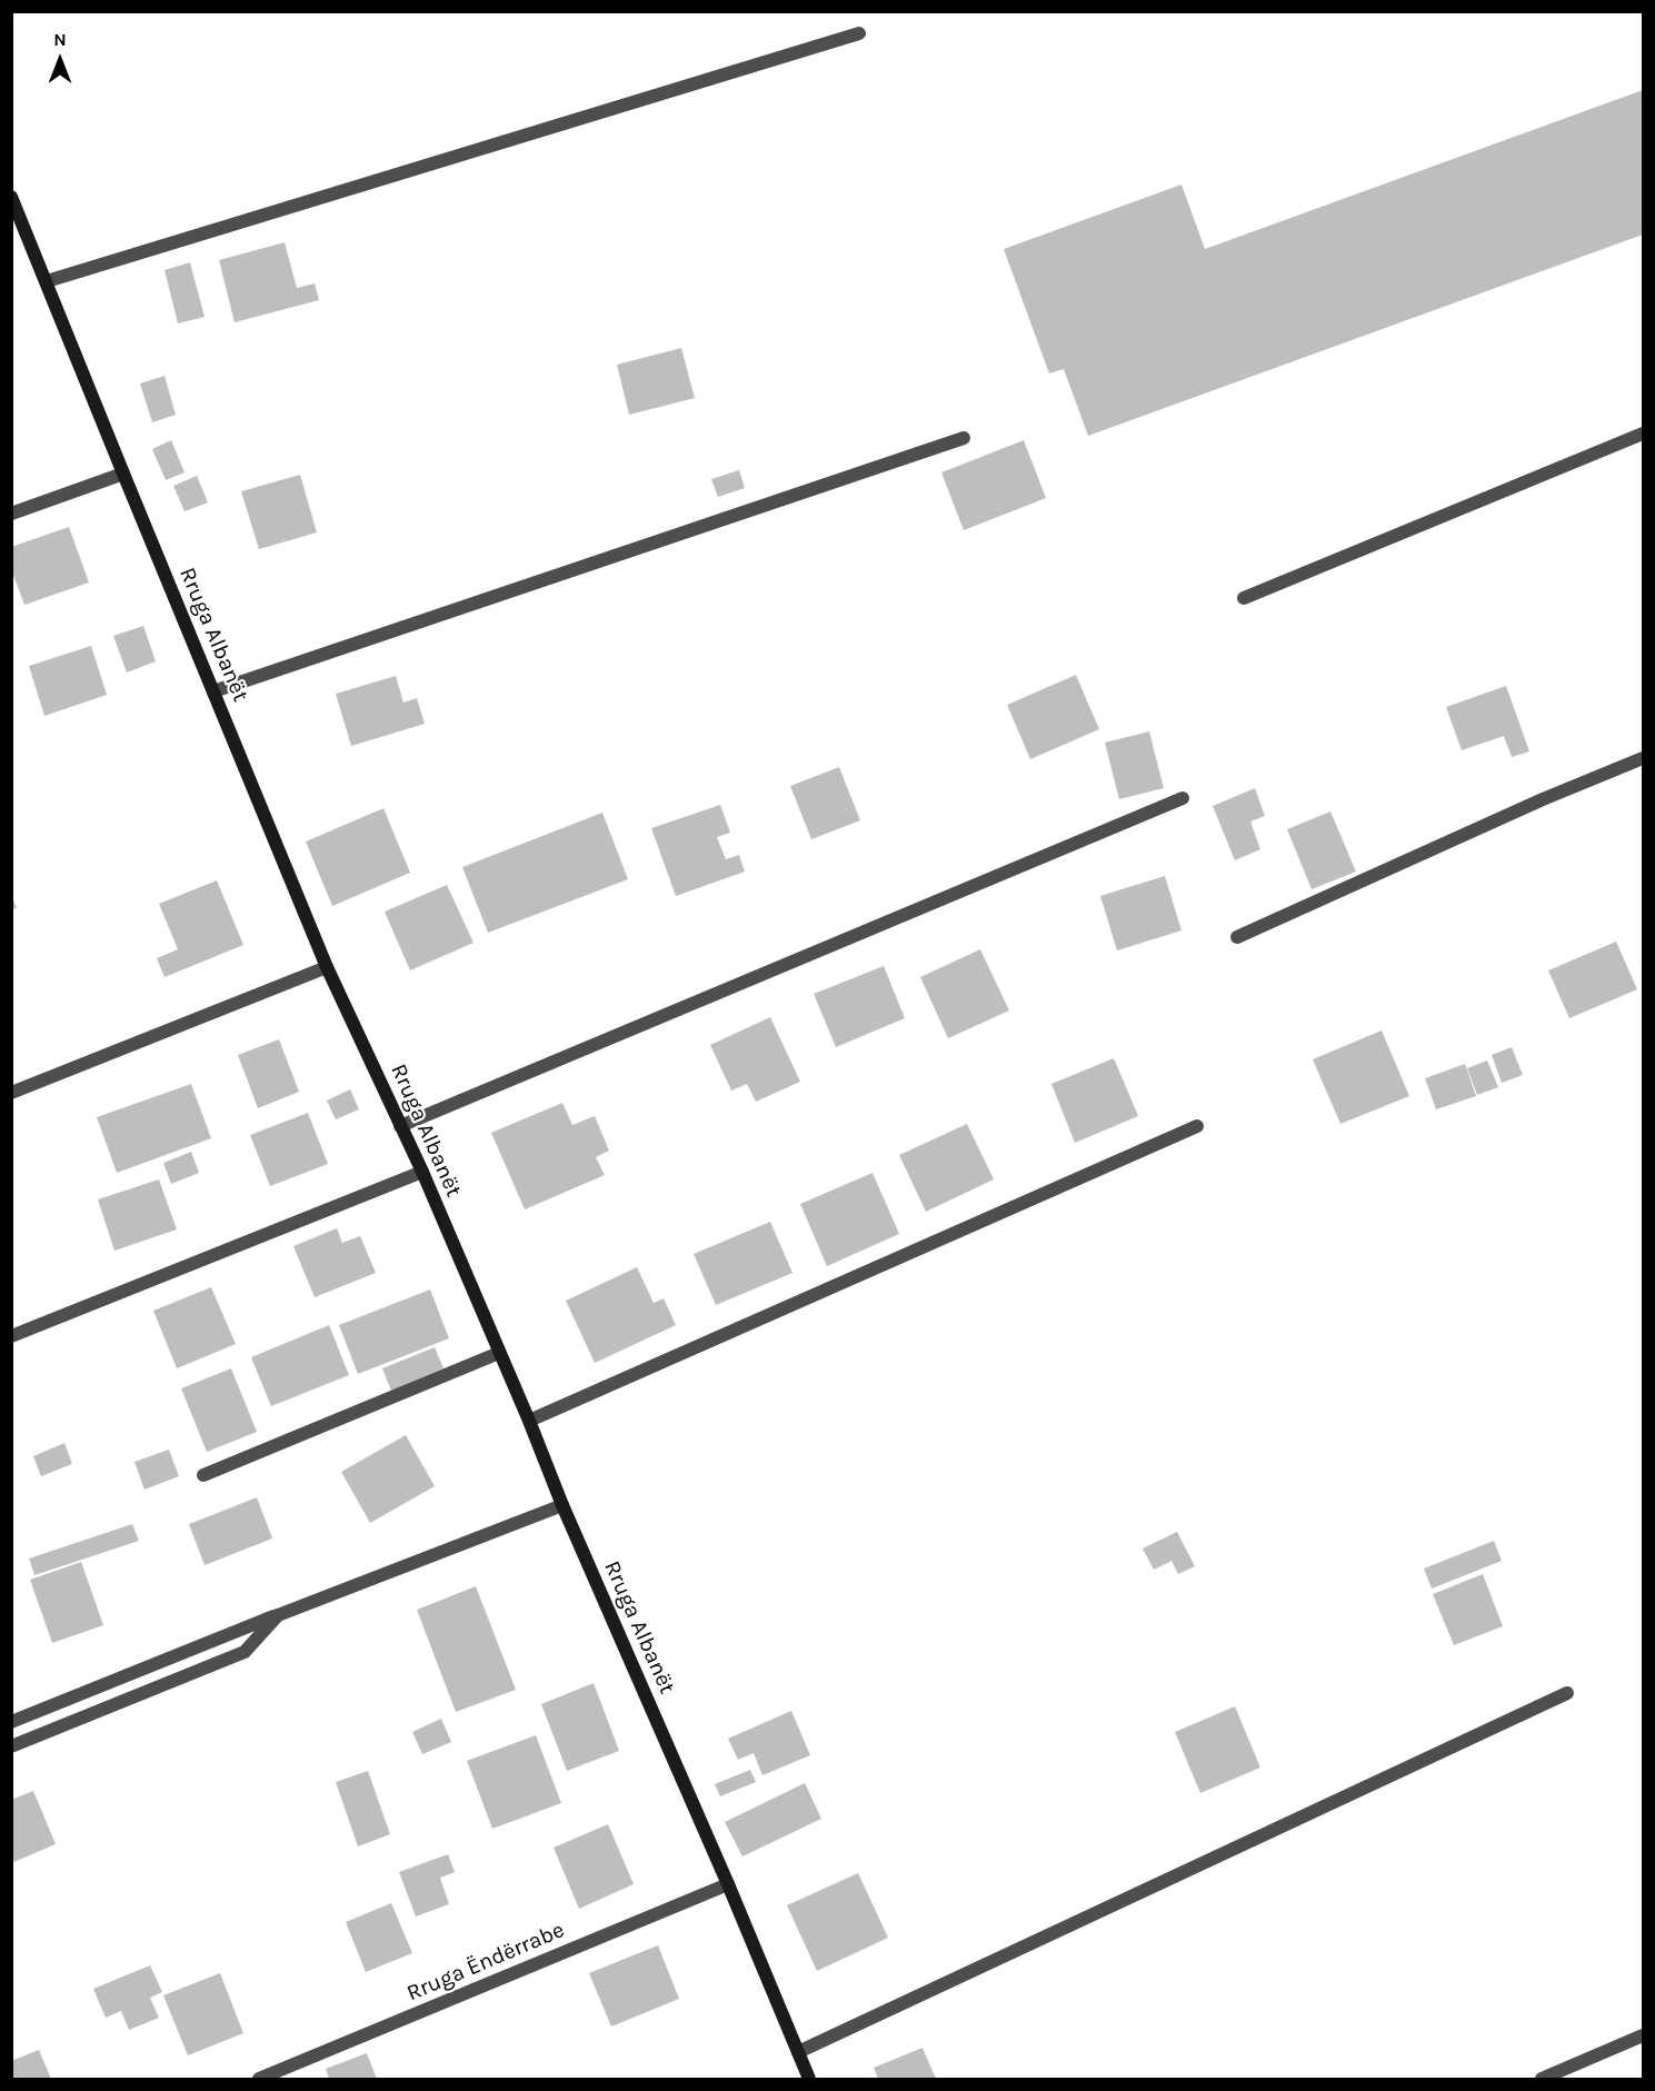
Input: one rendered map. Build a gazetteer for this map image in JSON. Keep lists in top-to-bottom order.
{
  "streets": {
    "street": ["Rruga Albanët", "Rruga Ëndërrabe"]
  },
  "crossings": [
    ["Rruga Albanët", "Rruga Ëndërrabe"]
  ],
  "north": "top"
}
